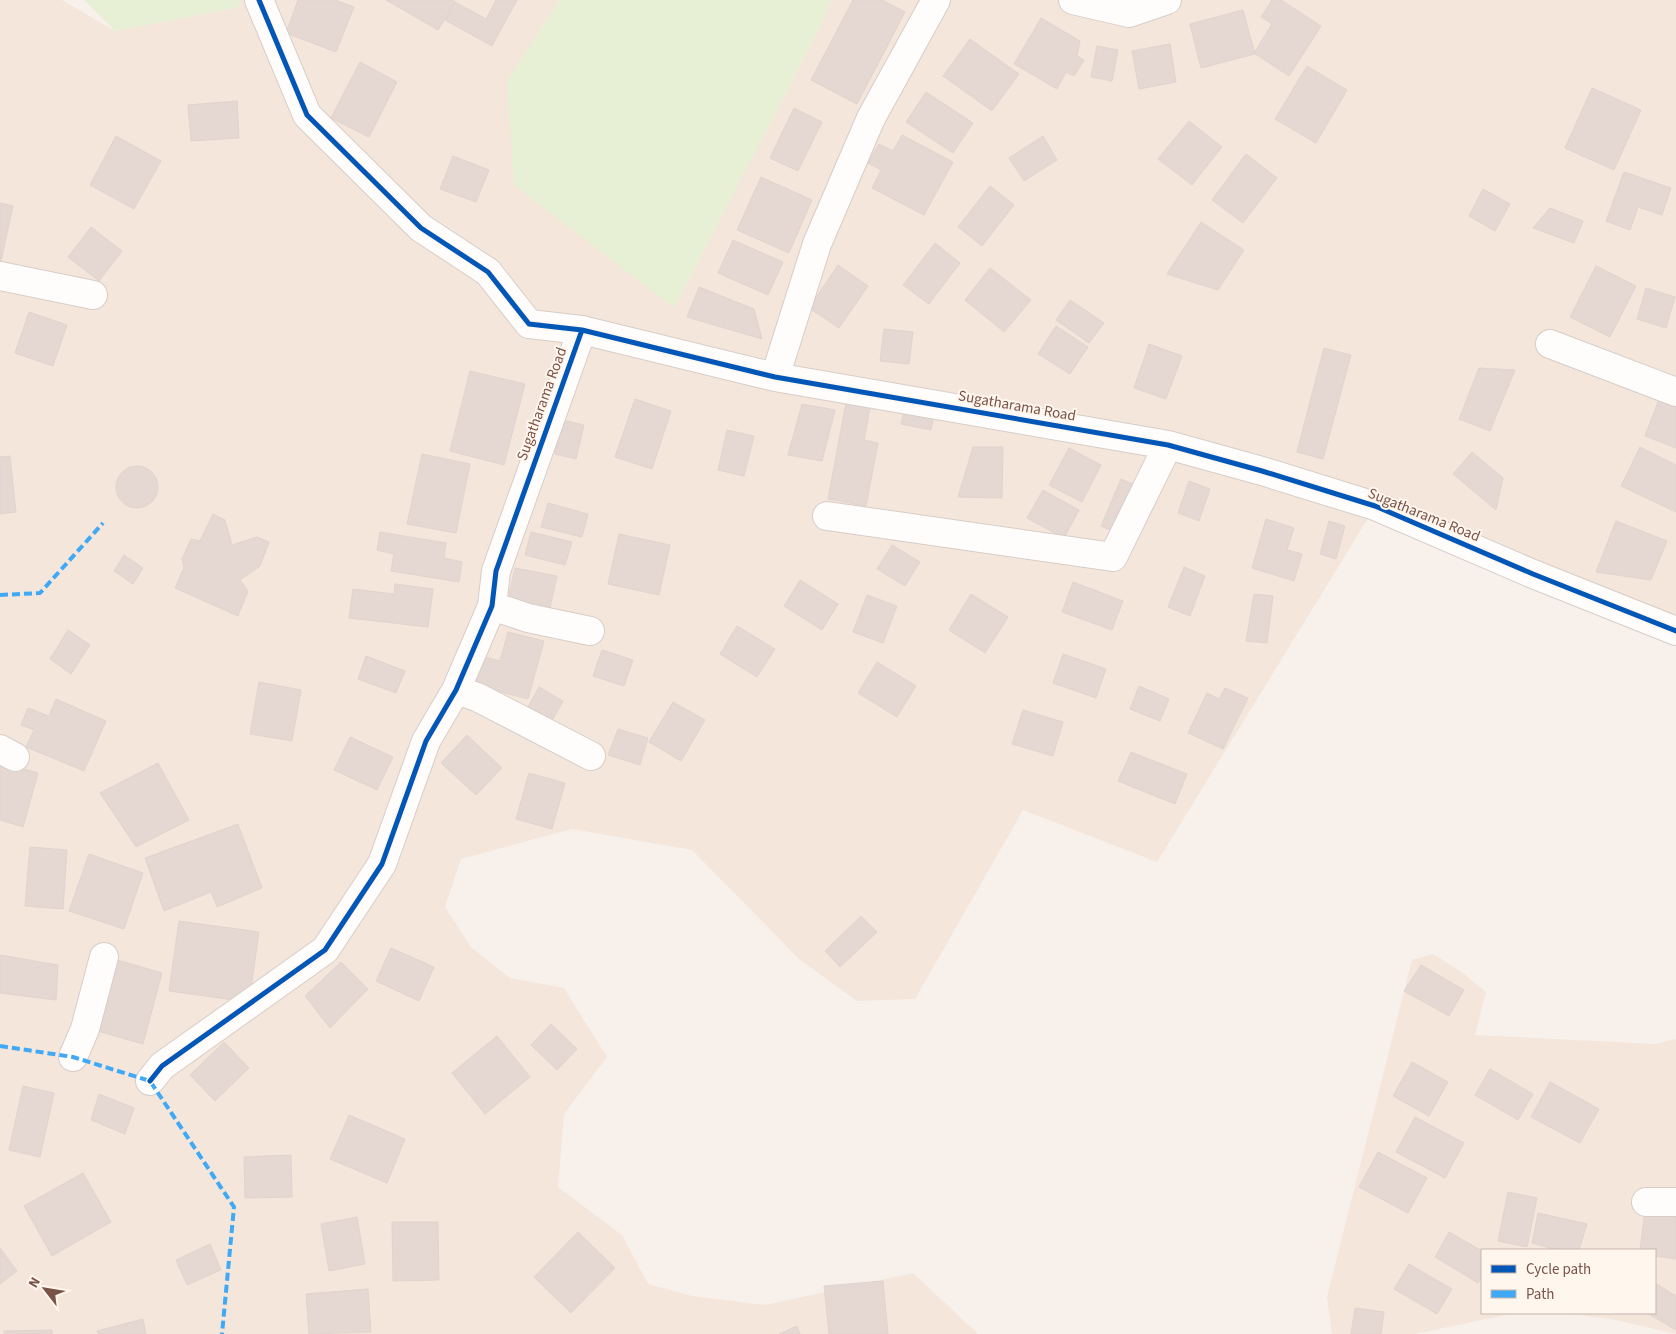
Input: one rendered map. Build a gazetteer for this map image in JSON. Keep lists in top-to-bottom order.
{
  "streets": {
    "street": ["Sugatharama Road"]
  },
  "legend": ["Cycle path", "Path"],
  "north": "top left"
}
